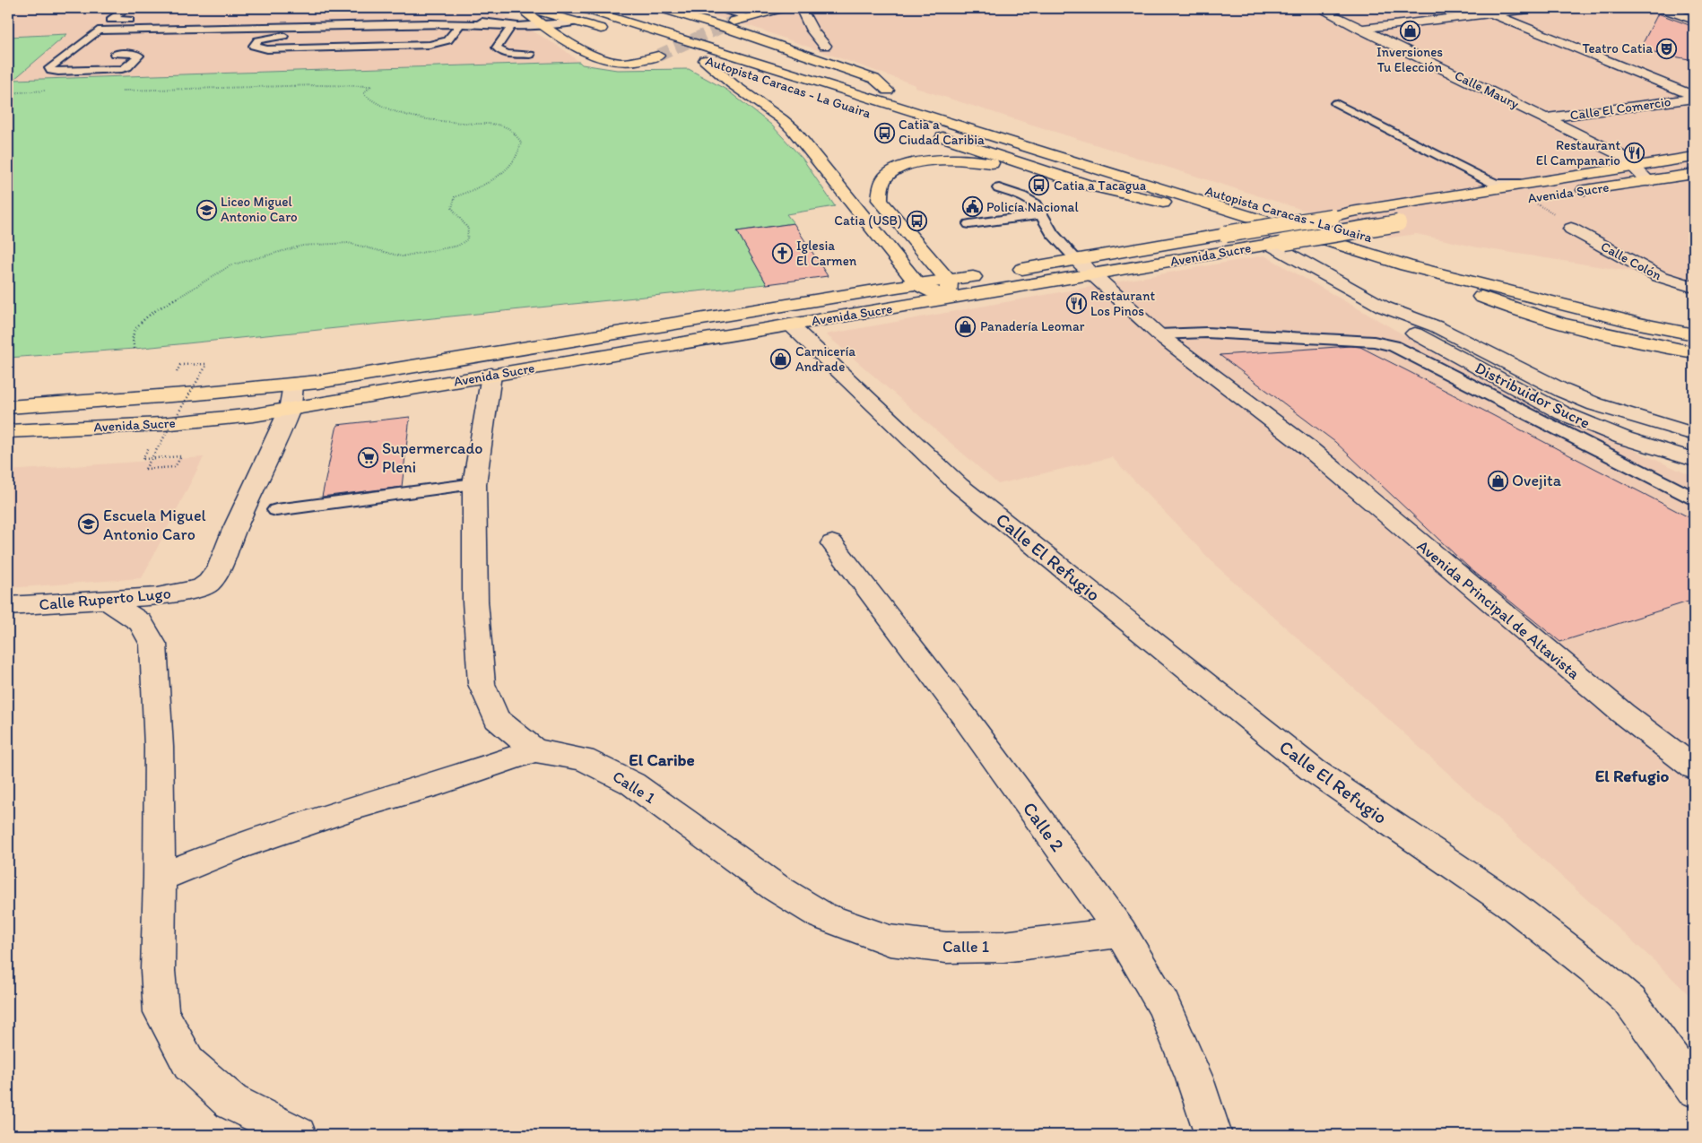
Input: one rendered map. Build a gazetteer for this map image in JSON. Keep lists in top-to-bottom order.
{
  "streets": {
    "main road": ["Autopista Caracas - La Guaira", "Avenida Sucre"],
    "street": [
      "Calle Maury",
      "Calle El Comercio",
      "Calle Colón",
      "Distribuidor Sucre",
      "Calle El Refugio",
      "Calle Ruperto Lugo",
      "Avenida Principal de Altavista",
      "Calle 1",
      "Calle 2"
    ]
  },
  "crossings": [
    ["Calle Maury", "Calle El Comercio"],
    ["Calle Maury", "Avenida Sucre"],
    ["Avenida Sucre", "Distribuidor Sucre"],
    ["Avenida Sucre", "Calle El Refugio"],
    ["Avenida Sucre", "Calle Ruperto Lugo"],
    ["Avenida Sucre", "Avenida Principal de Altavista"],
    ["Avenida Sucre", "Calle 1"],
    ["Calle 1", "Calle 2"]
  ],
  "districts": ["El Caribe", "El Refugio"],
  "places": {
    "shop": [
      "Inversiones Tu Elección",
      "Panadería Leomar",
      "Carnicería Andrade",
      "Ovejita"
    ],
    "theatre": ["Teatro Catia"],
    "bus stop": ["Catia a Ciudad Caribia", "Catia a Tacagua", "Catia (USB)"],
    "restaurant": ["Restaurant El Campanario", "Restaurant Los Pinos"],
    "public building": ["Policía Nacional"],
    "school or university": ["Liceo Miguel Antonio Caro", "Escuela Miguel Antonio Caro"],
    "church": ["Iglesia El Carmen"],
    "supermarket": ["Supermercado Pleni"]
  }
}
